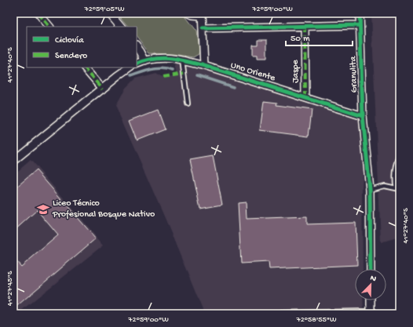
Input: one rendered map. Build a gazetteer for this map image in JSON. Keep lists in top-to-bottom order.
{
  "streets": {
    "street": ["Jaspe", "Uno Oriente", "Granulita"]
  },
  "crossings": [
    ["Jaspe", "Uno Oriente"],
    ["Uno Oriente", "Granulita"]
  ],
  "places": {
    "school or university": ["Liceo Técnico Profesional Bosque Nativo"]
  },
  "legend": ["Ciclovía", "Sendero"],
  "scale_bar": "50 m",
  "north": "top right",
  "coordinates": [
    "72°59'05\"W",
    "72°59'00\"W",
    "41°27'40\"S",
    "41°27'45\"S",
    "72°58'55\"W"
  ]
}
